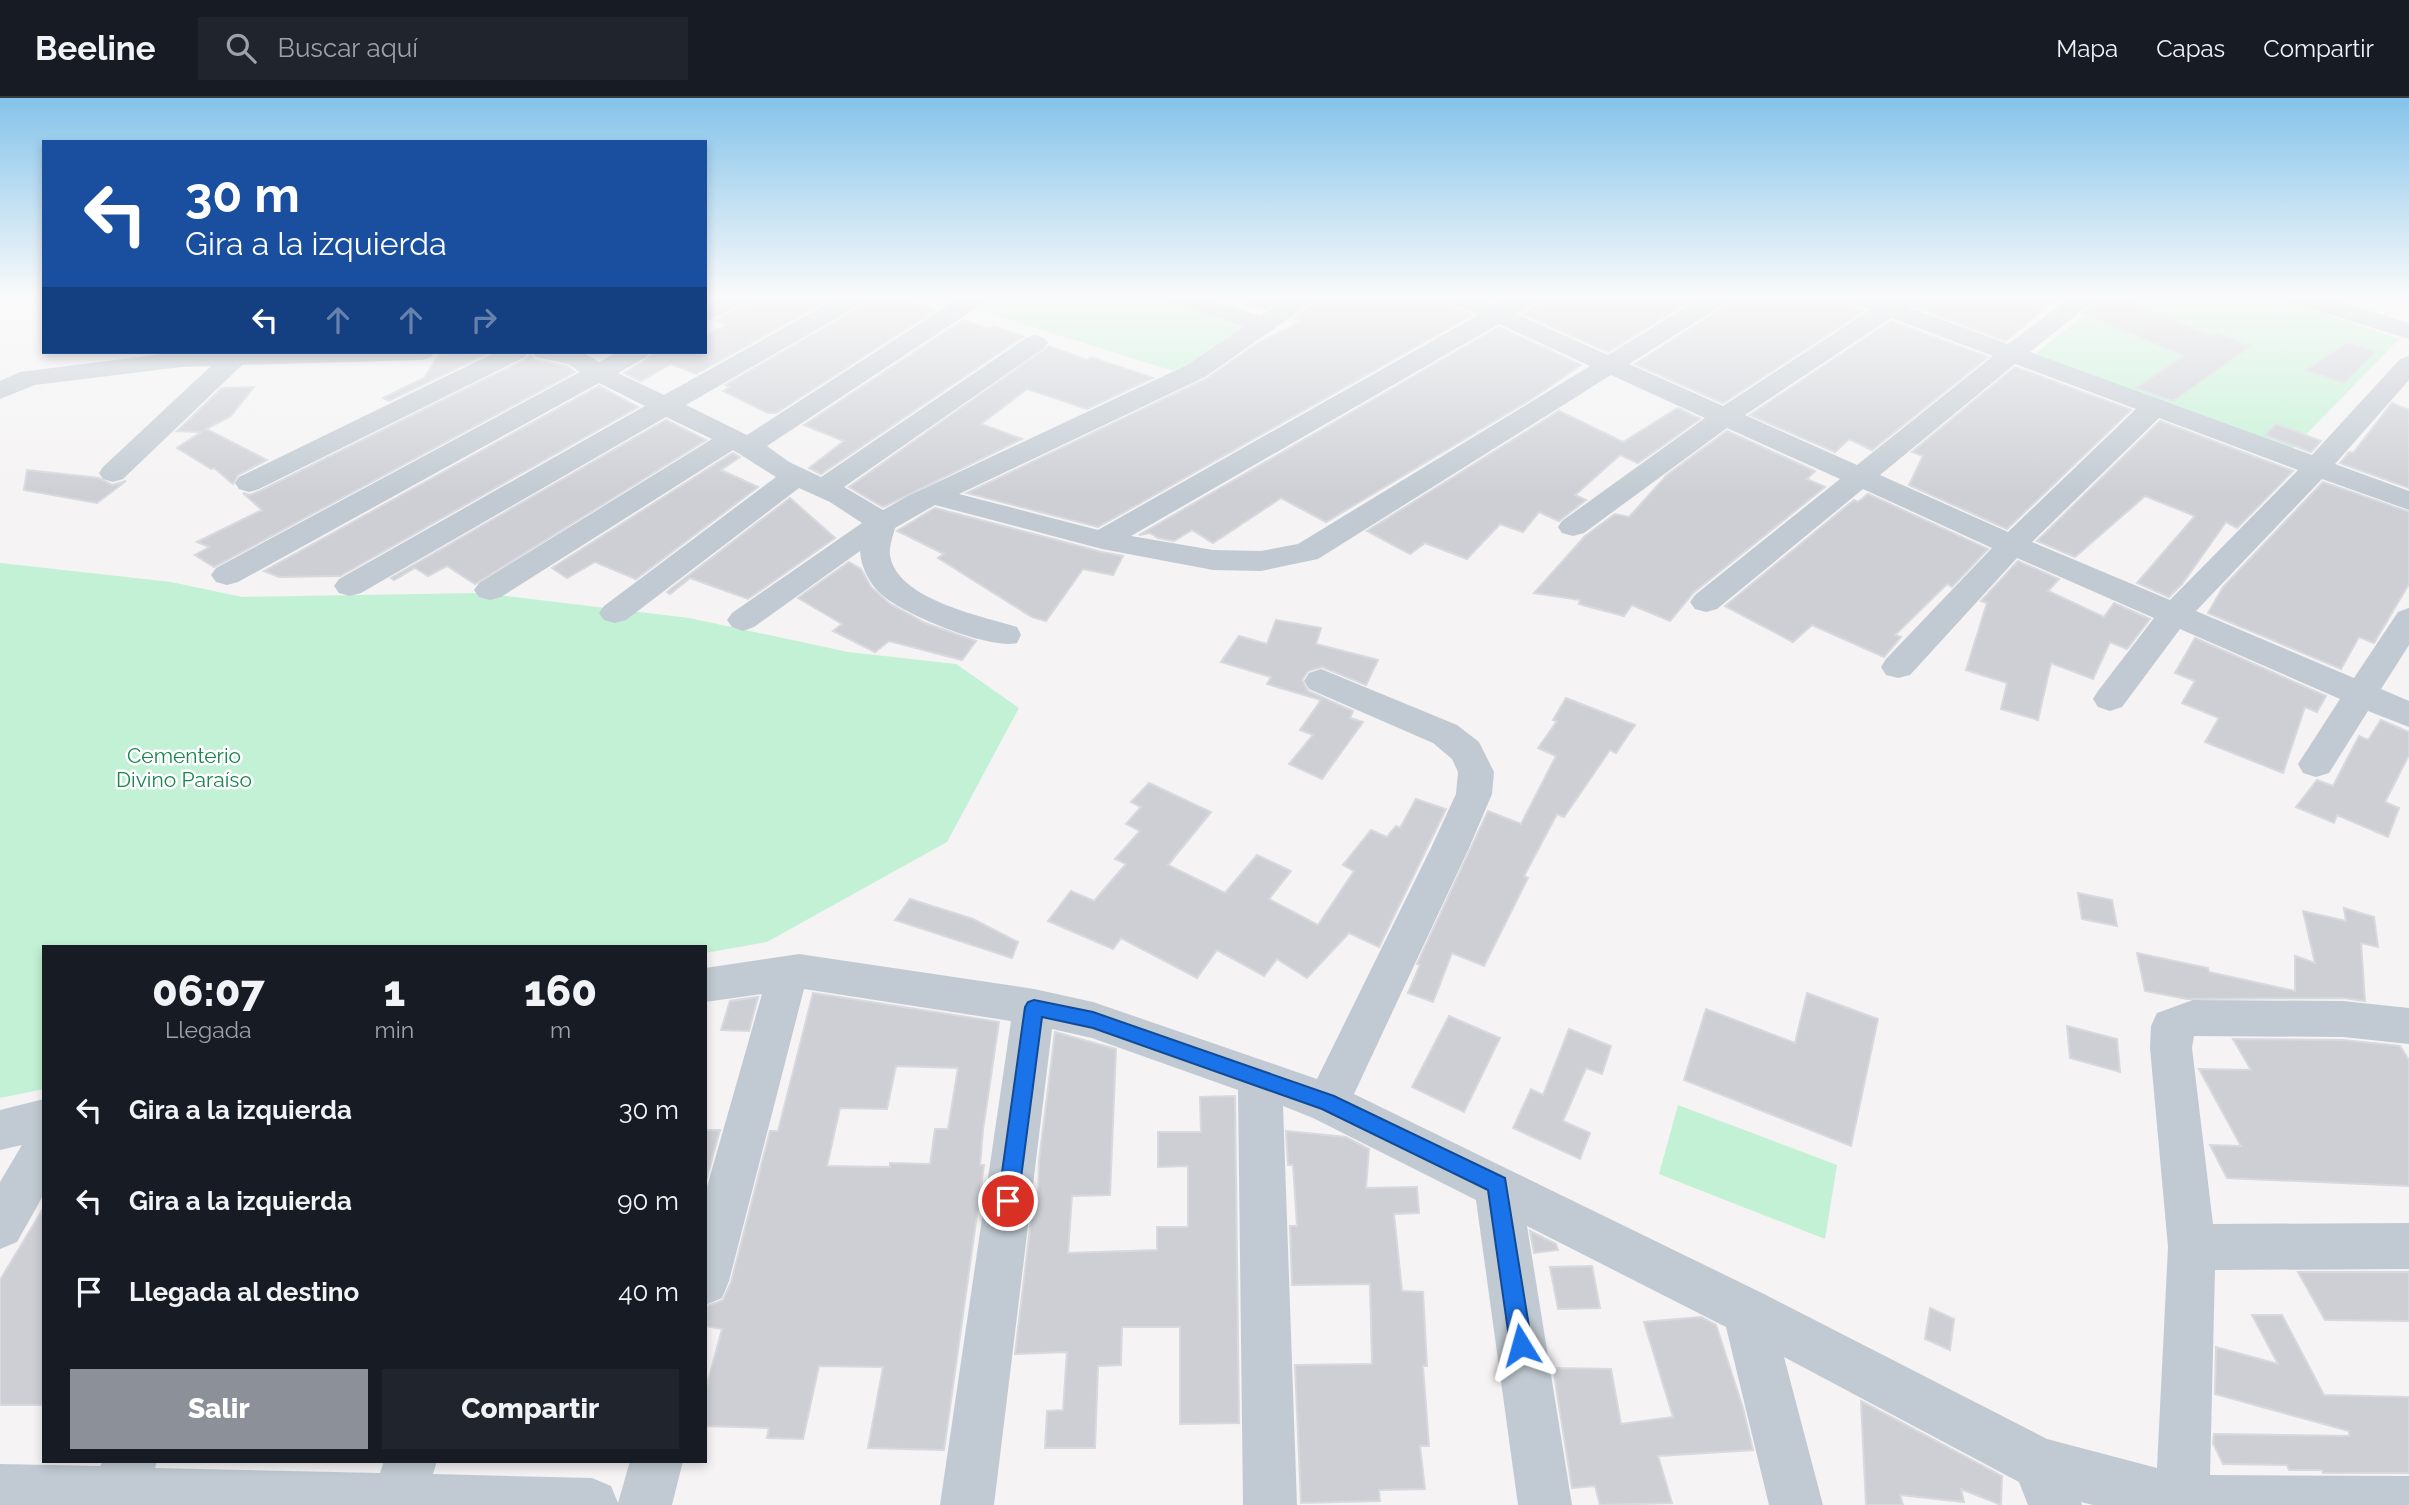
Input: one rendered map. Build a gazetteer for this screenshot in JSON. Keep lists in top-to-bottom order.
{
  "parks": ["Cementerio Divino Paraíso"],
  "page": {
    "header": "Beeline",
    "search": "Buscar aquí",
    "nav": ["Mapa", "Capas", "Compartir"],
    "turn": ["30 m", "Gira a la izquierda"],
    "eta": [
      "06:07",
      "Llegada",
      "1",
      "min",
      "160",
      "m"
    ],
    "list": [
      {
        "name": "Gira a la izquierda",
        "value": "30 m"
      },
      {
        "name": "Gira a la izquierda",
        "value": "90 m"
      },
      {
        "name": "Llegada al destino",
        "value": "40 m"
      }
    ],
    "buttons": ["Salir", "Compartir"]
  }
}
